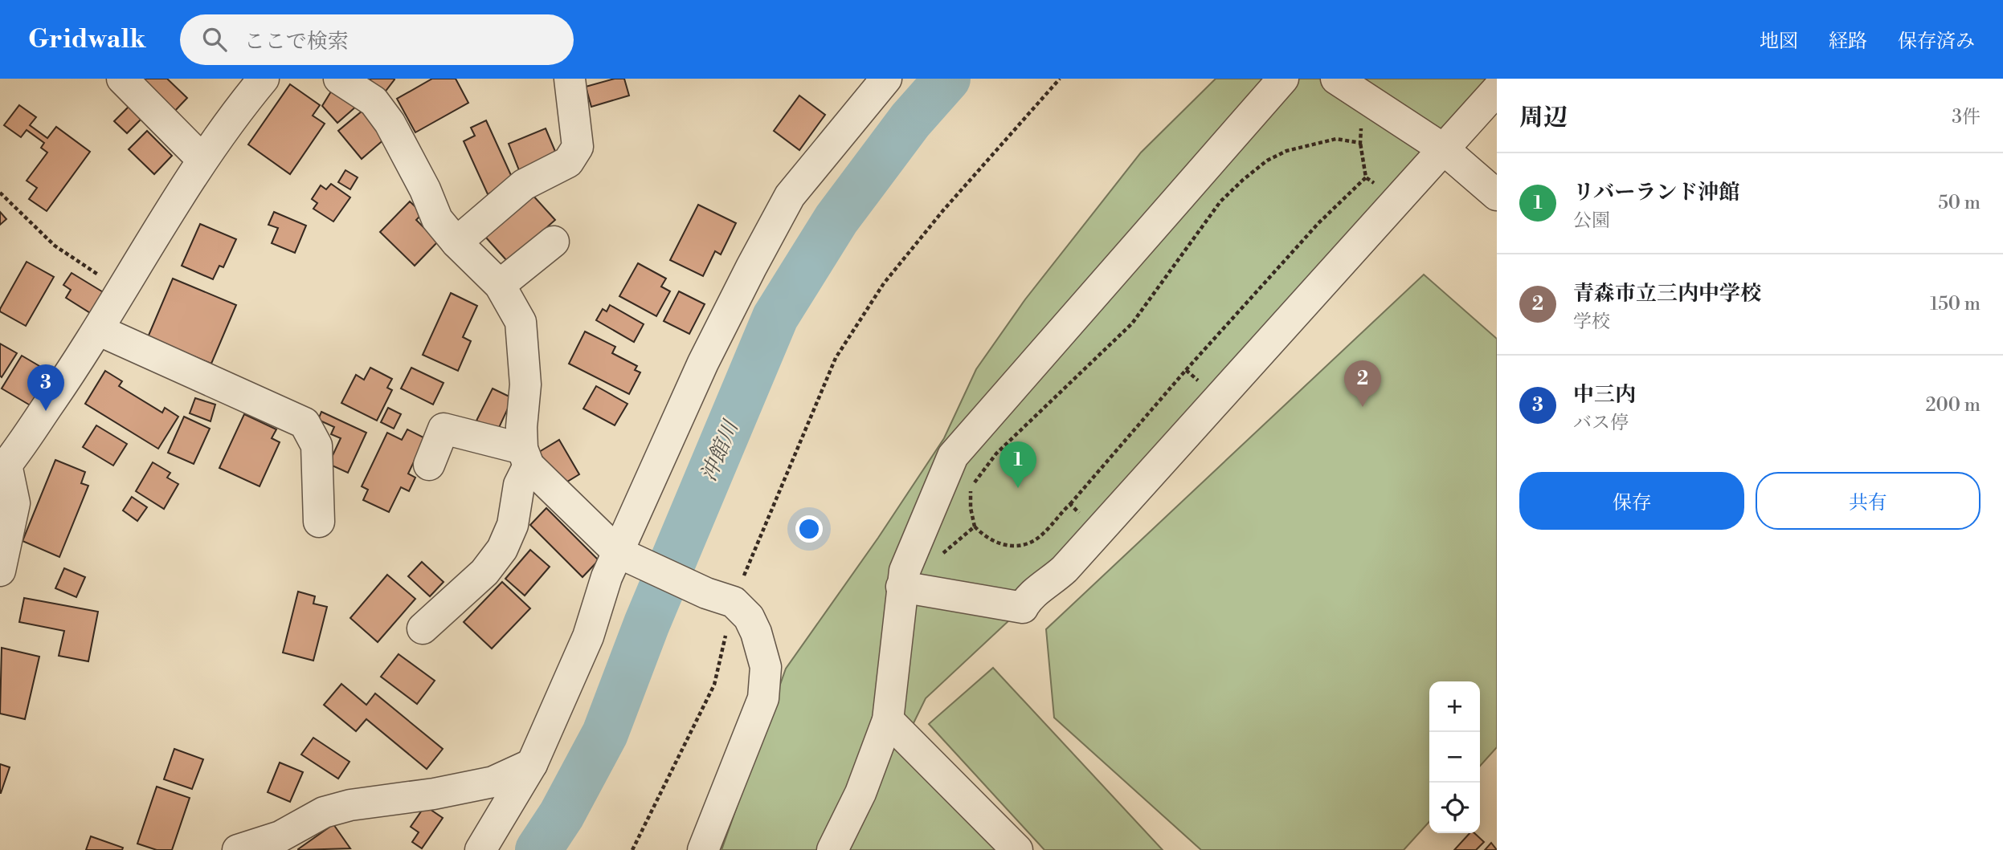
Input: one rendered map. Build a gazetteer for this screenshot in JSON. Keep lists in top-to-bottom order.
{
  "water": ["沖館川"],
  "page": {
    "header": "Gridwalk",
    "search": "ここで検索",
    "nav": ["地図", "経路", "保存済み"],
    "heading": ["周辺", "3件"],
    "list": [
      {
        "mark": "1",
        "name": "リバーランド沖館",
        "note": "公園",
        "value": "50 m"
      },
      {
        "mark": "2",
        "name": "青森市立三内中学校",
        "note": "学校",
        "value": "150 m"
      },
      {
        "mark": "3",
        "name": "中三内",
        "note": "バス停",
        "value": "200 m"
      }
    ],
    "pins": ["2", "3", "1"],
    "buttons": ["保存", "共有"],
    "map_buttons": ["+", "−"]
  }
}
